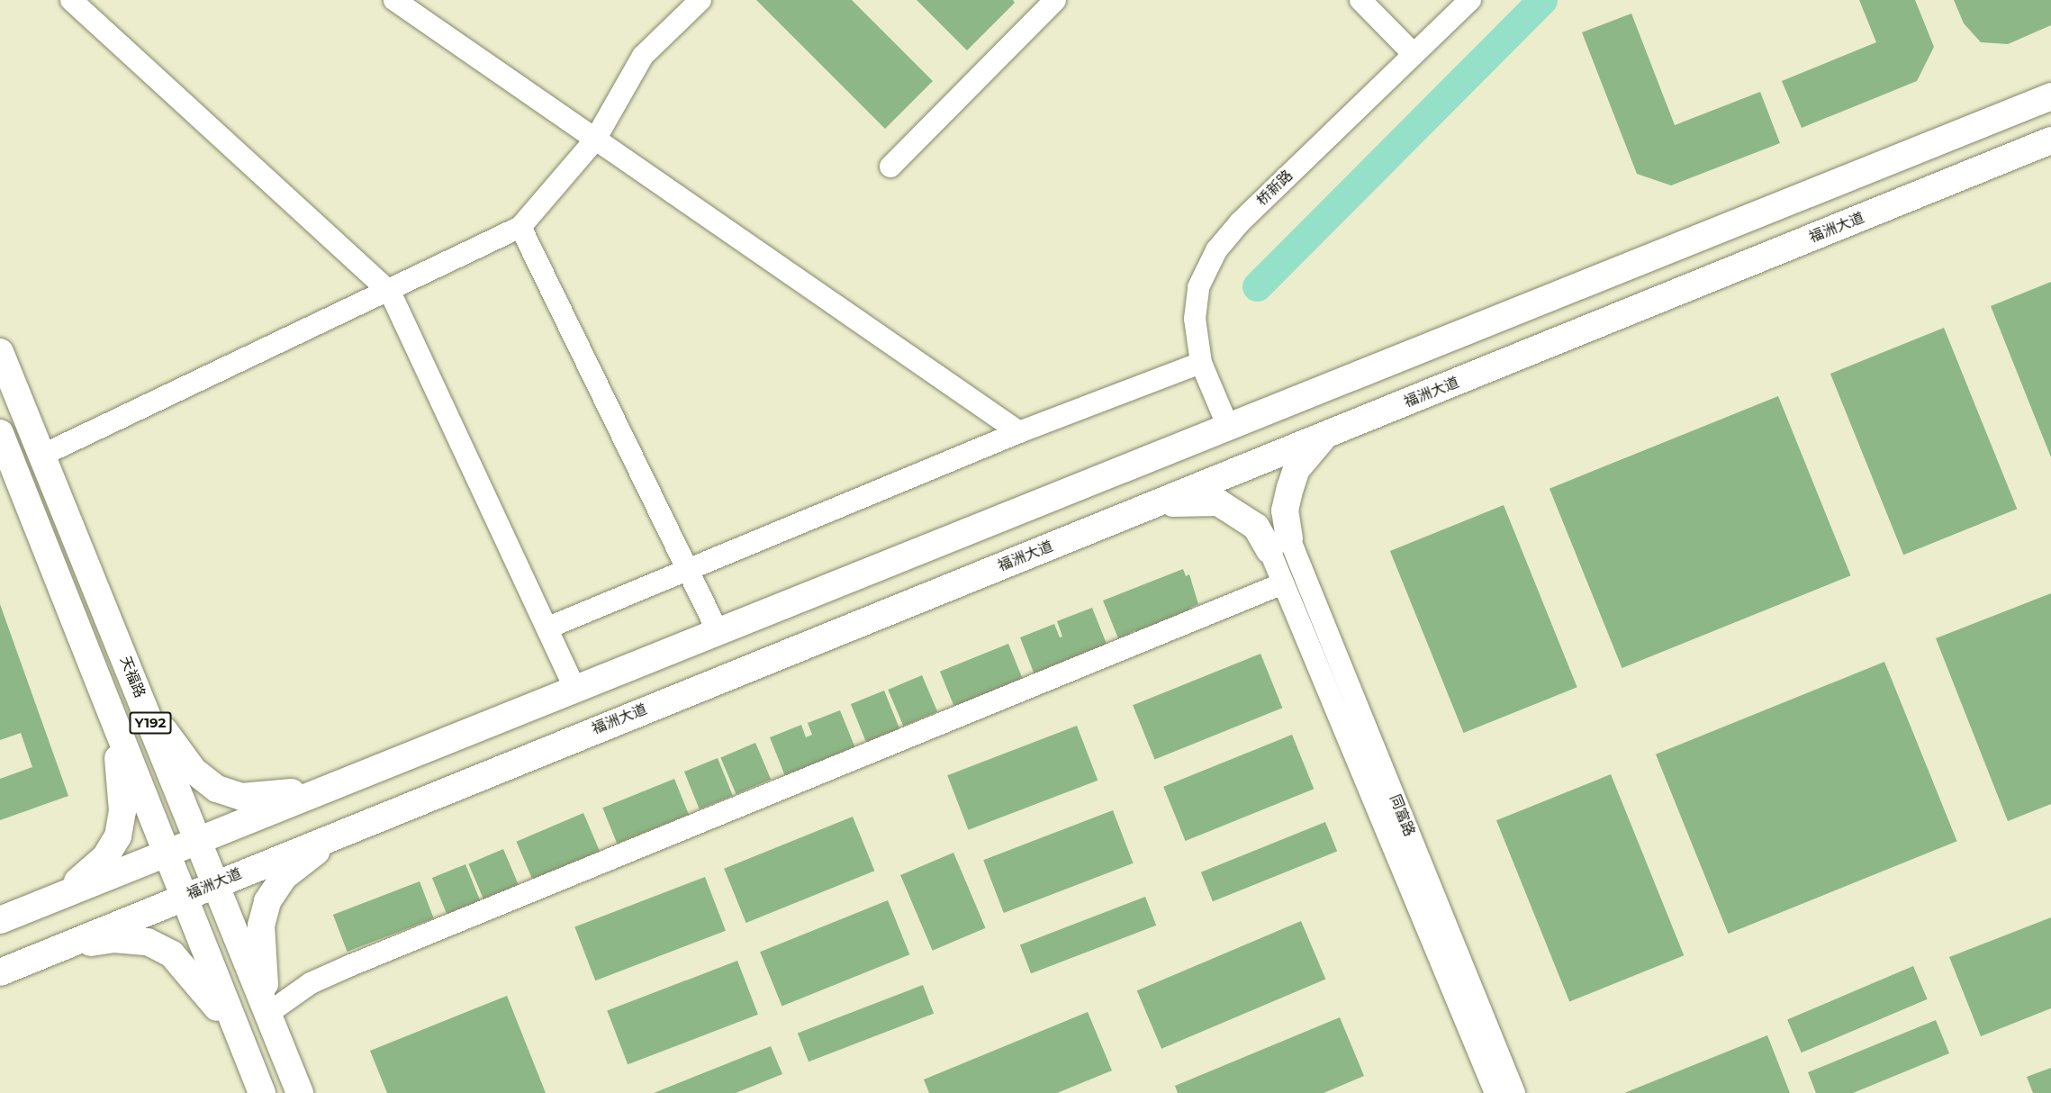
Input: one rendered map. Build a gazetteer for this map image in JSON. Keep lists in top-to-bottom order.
{
  "streets": {
    "main road": ["福洲大道", "天福路", "Y192"],
    "street": ["桥新路", "同富路"]
  },
  "crossings": [
    ["福洲大道", "天福路"],
    ["福洲大道", "Y192"]
  ]
}
